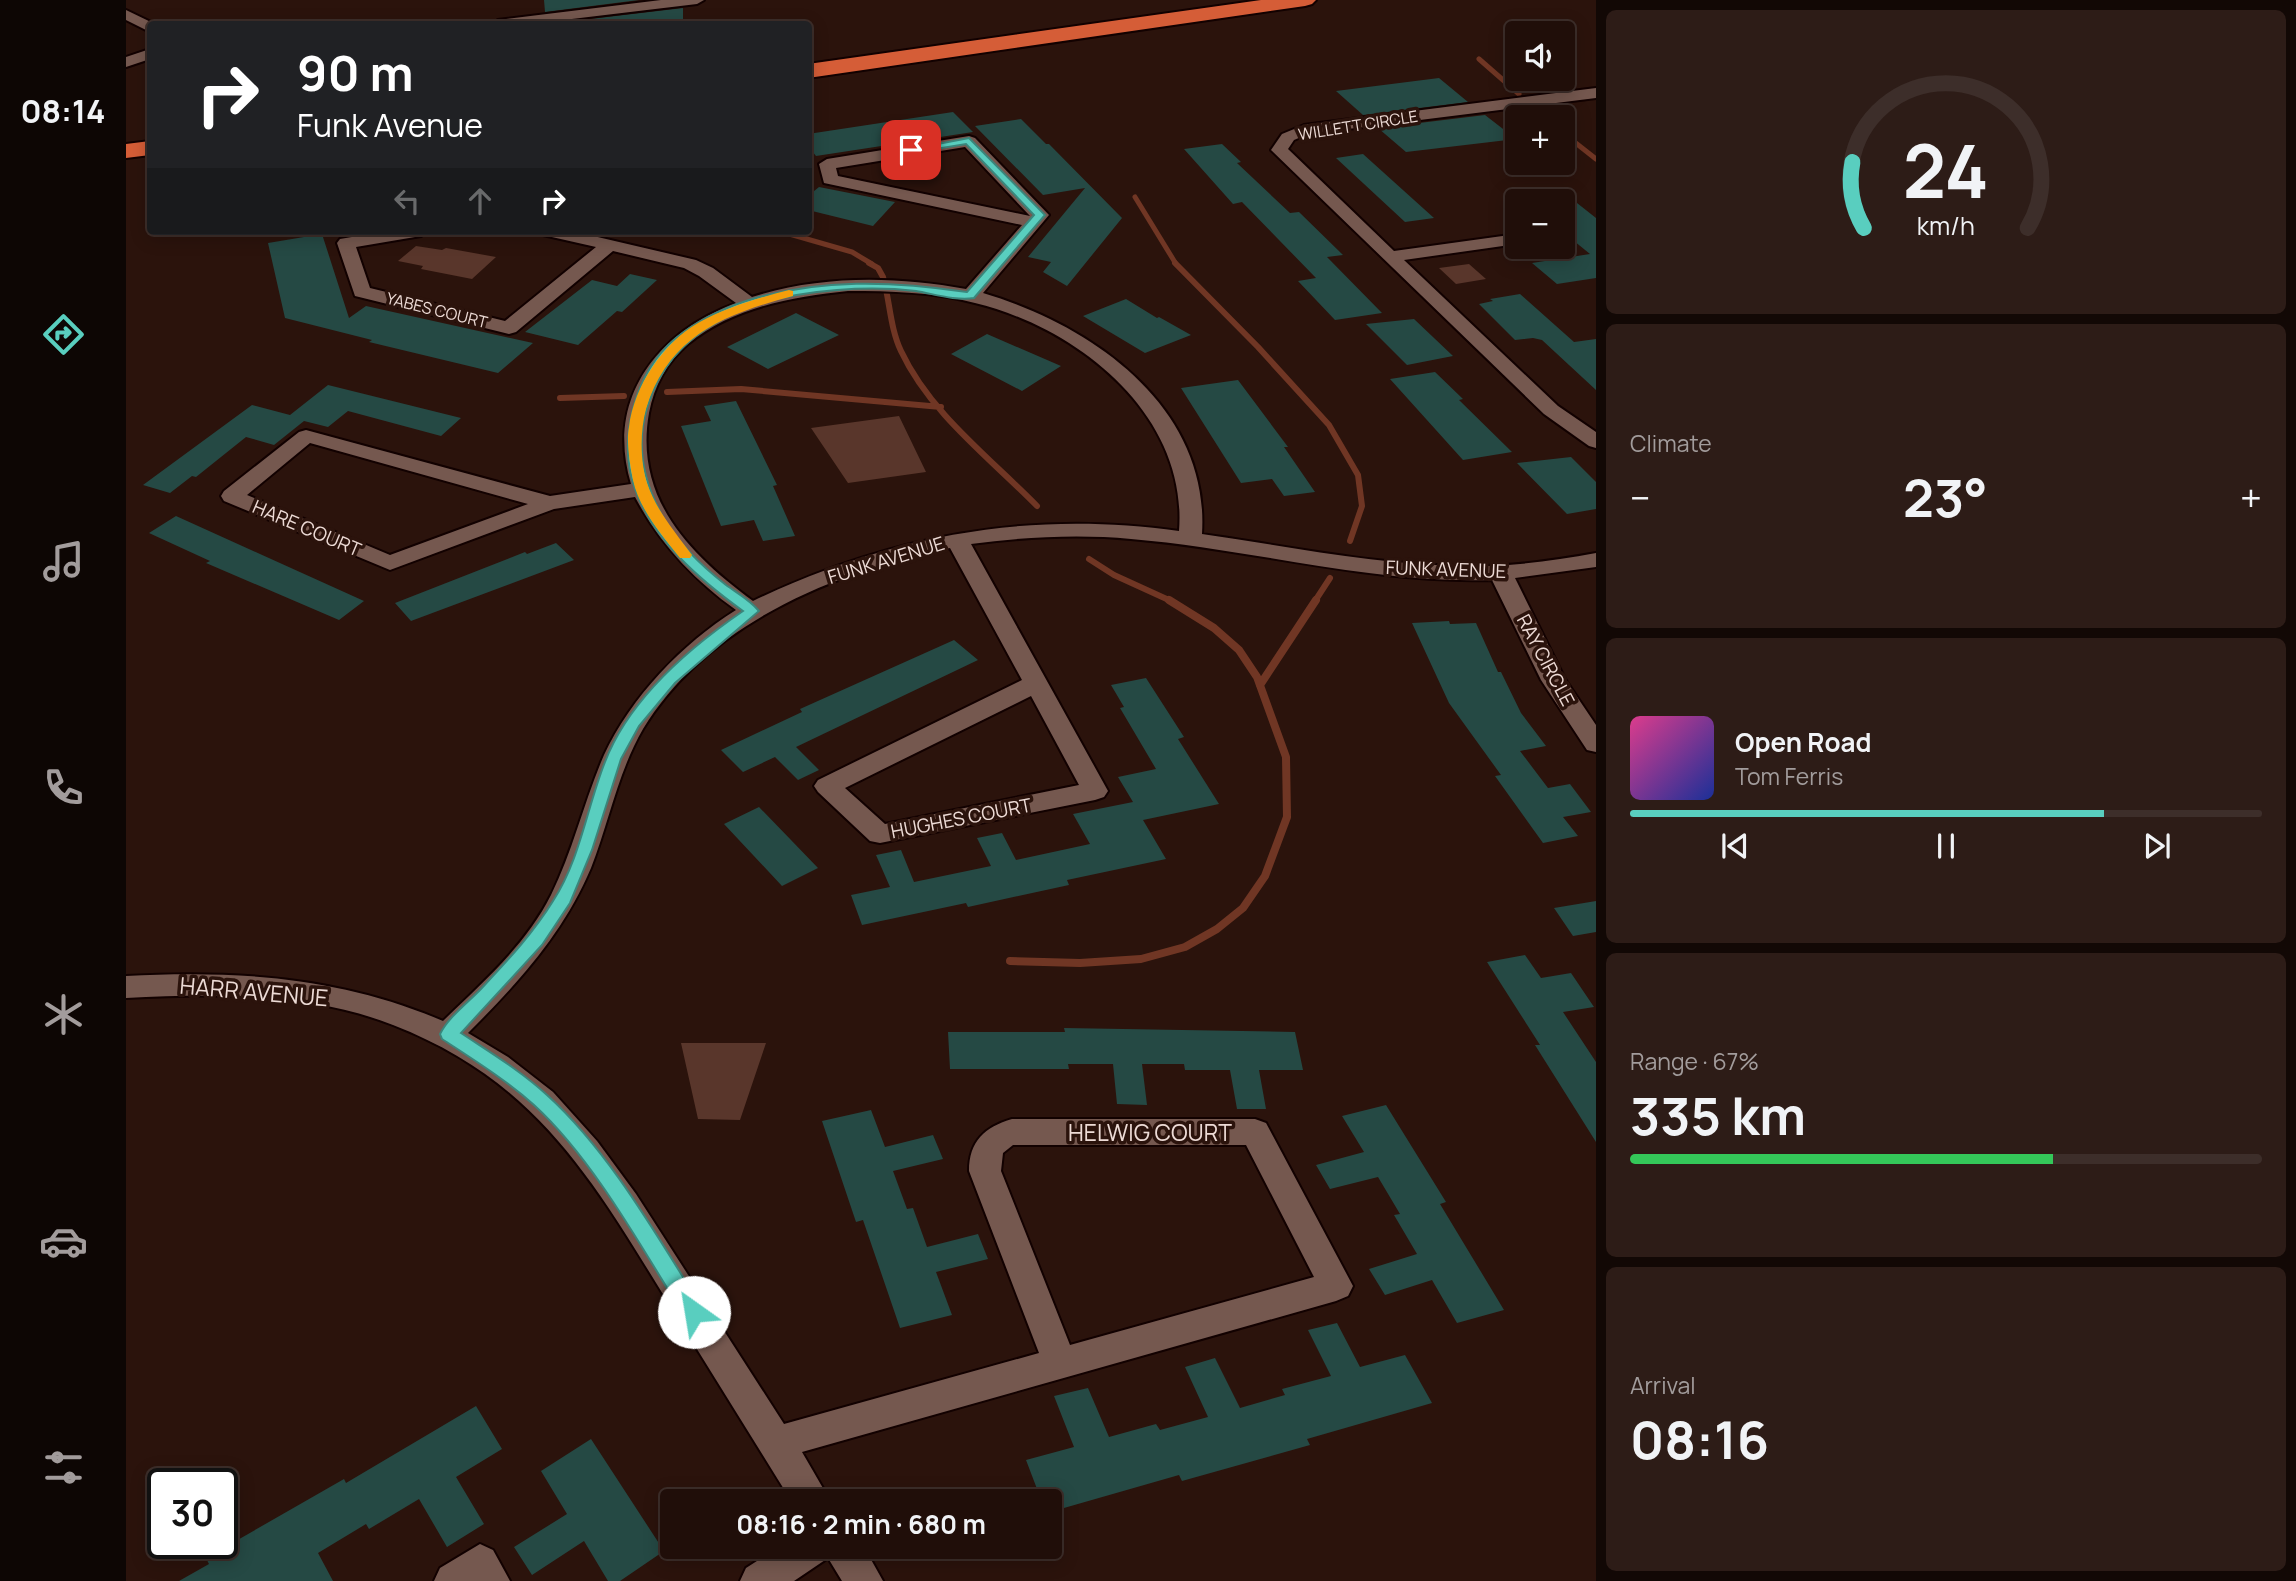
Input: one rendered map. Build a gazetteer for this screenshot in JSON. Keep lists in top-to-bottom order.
{
  "streets": {
    "street": [
      "WILLETT CIRCLE",
      "YABES COURT",
      "HARE COURT",
      "FUNK AVENUE",
      "RAY CIRCLE",
      "HUGHES COURT",
      "HARR AVENUE",
      "HELWIG COURT"
    ]
  },
  "crossings": [
    ["FUNK AVENUE", "RAY CIRCLE"],
    ["FUNK AVENUE", "HUGHES COURT"],
    ["FUNK AVENUE", "HARR AVENUE"],
    ["HARR AVENUE", "HELWIG COURT"]
  ],
  "page": {
    "tabs": "08:14",
    "map_buttons": ["+", "−"],
    "turn": ["90 m", "Funk Avenue"],
    "tile": [
      "Climate",
      ["Range · 67%", "335 km"],
      ["Arrival", "08:16"]
    ],
    "heat": ["−", "23°", "+"],
    "song": ["Open Road", "Tom Ferris"],
    "limit": "30",
    "trip": "08:16 · 2 min · 680 m",
    "gauge": ["24", "km/h"]
  }
}
